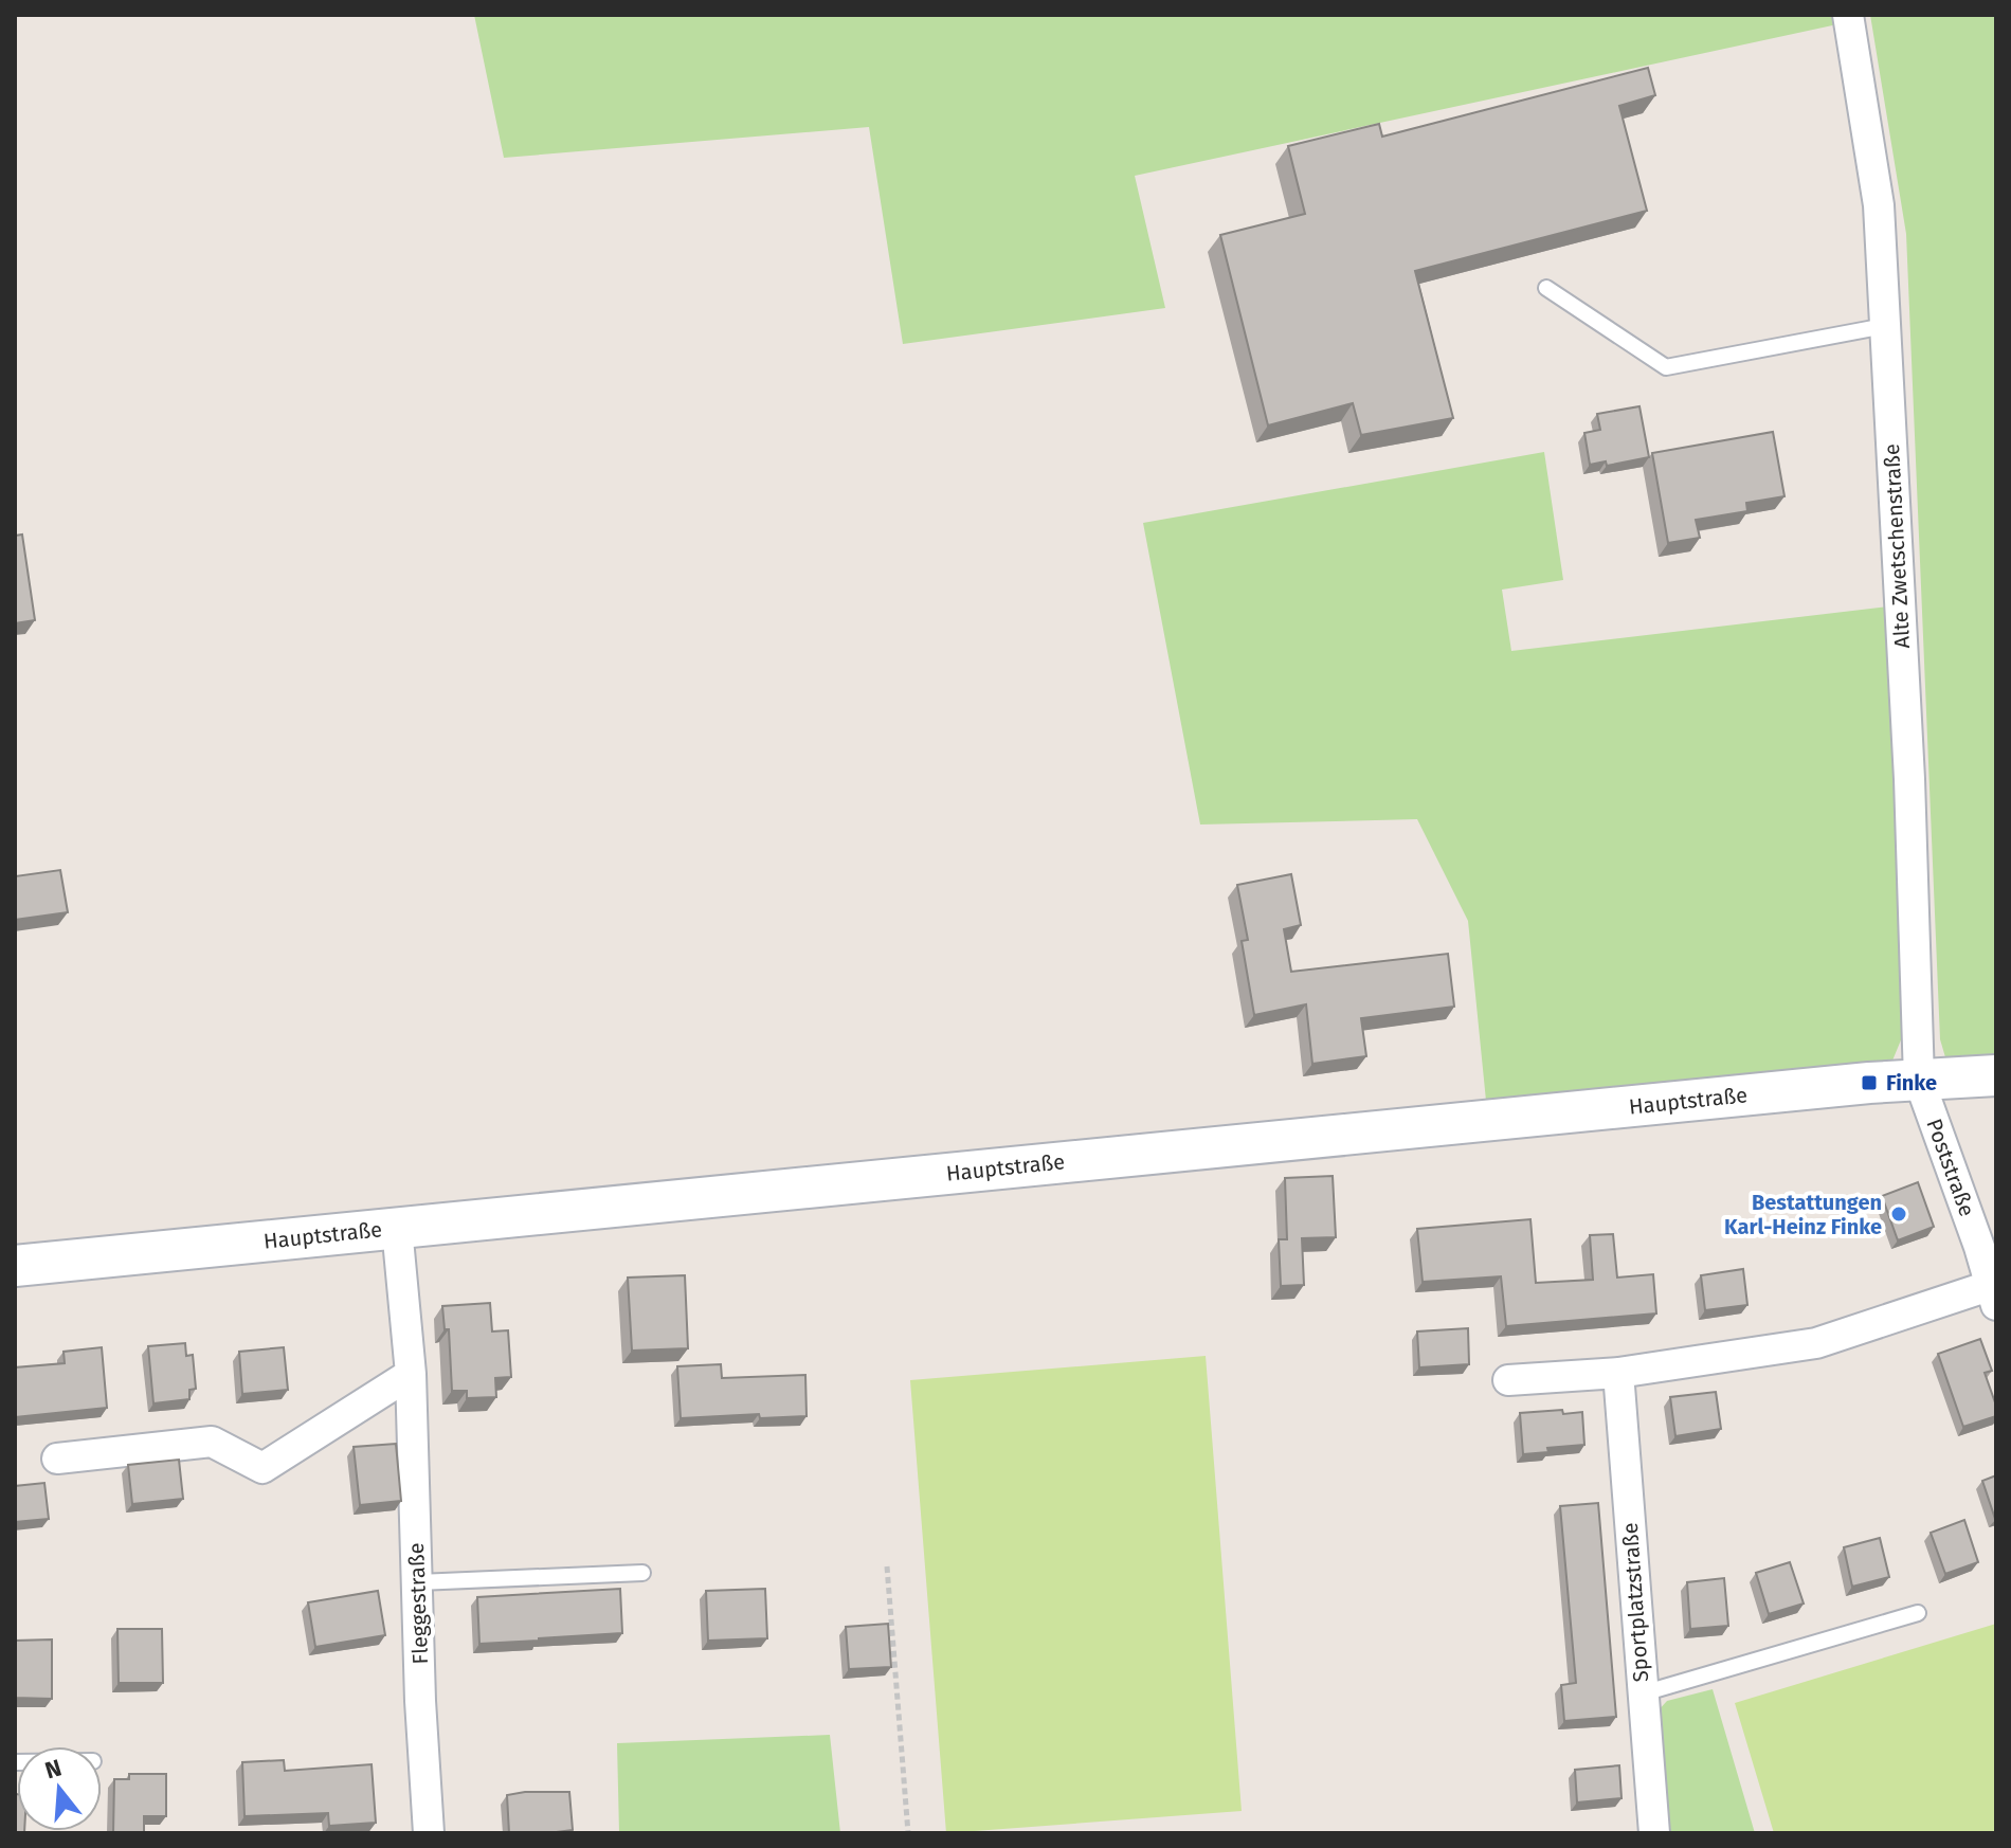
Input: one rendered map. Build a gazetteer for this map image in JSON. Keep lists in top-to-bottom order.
{
  "streets": {
    "main road": ["Hauptstraße"],
    "street": [
      "Alte Zwetschenstraße",
      "Poststraße",
      "Sportplatzstraße",
      "Fleggestraße"
    ]
  },
  "crossings": [
    ["Alte Zwetschenstraße", "Hauptstraße"],
    ["Alte Zwetschenstraße", "Poststraße"],
    ["Hauptstraße", "Poststraße"],
    ["Hauptstraße", "Fleggestraße"]
  ],
  "places": {
    "transit": ["Finke"],
    "other": ["Bestattungen Karl-Heinz Finke"]
  },
  "north": "top"
}
